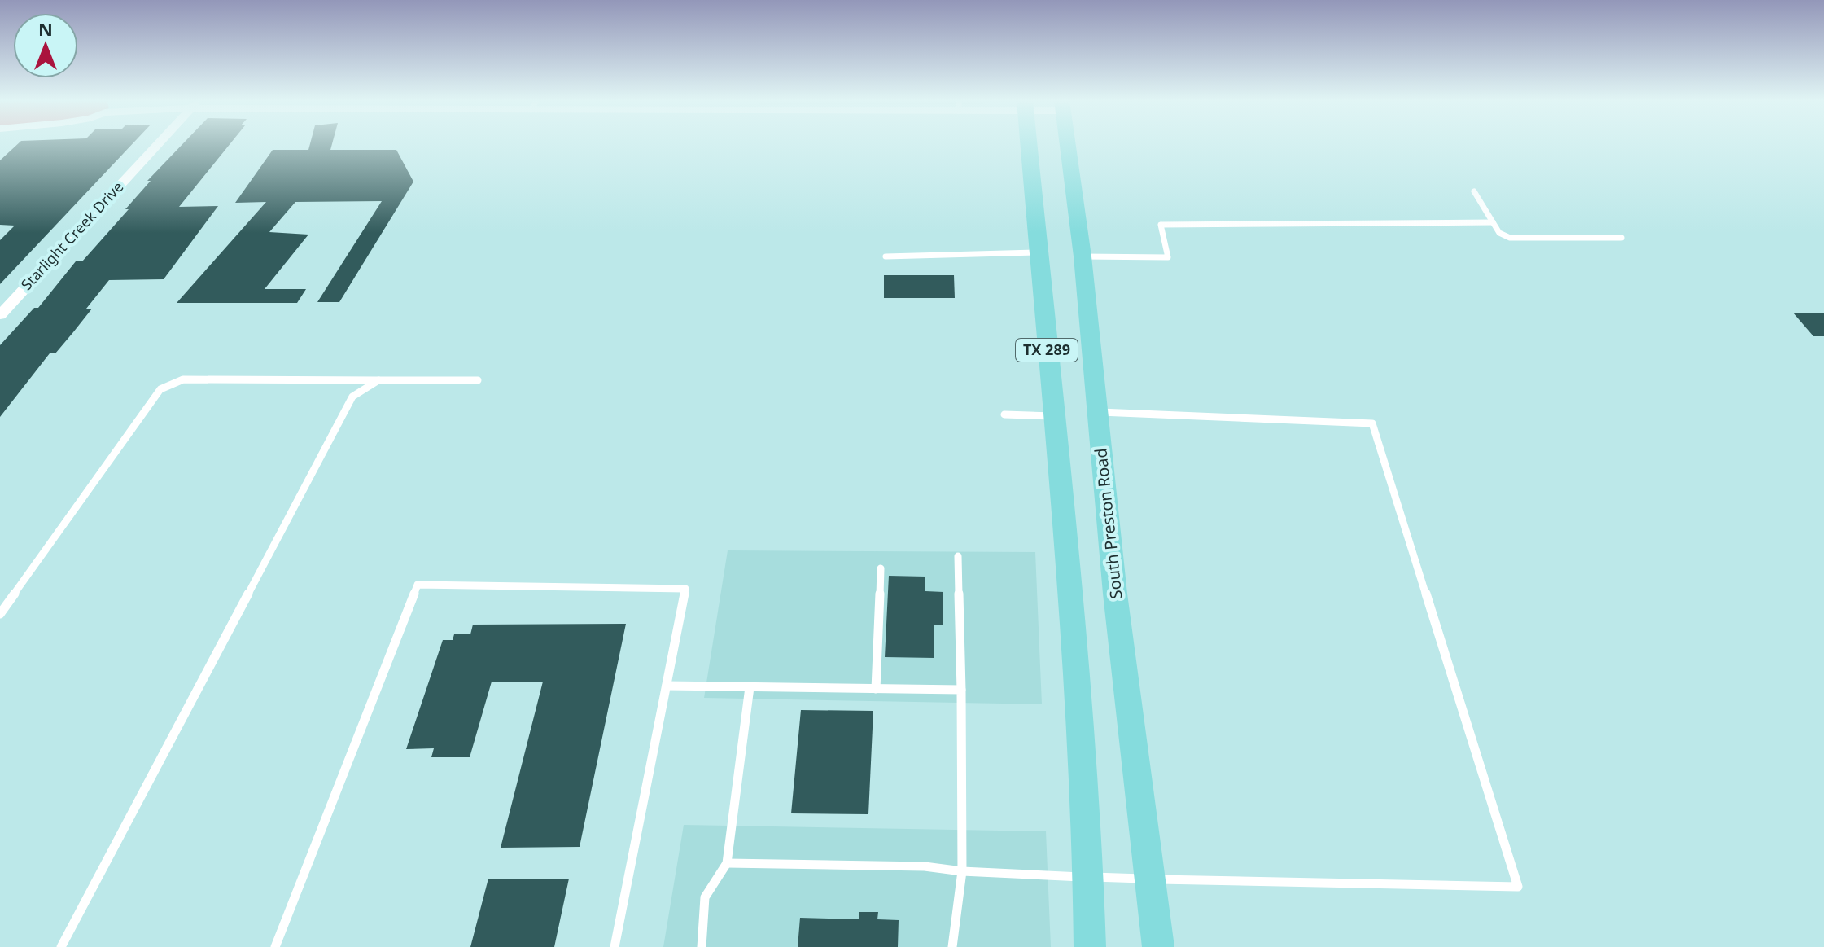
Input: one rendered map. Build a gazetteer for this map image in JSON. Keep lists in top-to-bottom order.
{
  "streets": {
    "main road": ["TX 289", "South Preston Road"],
    "street": ["Starlight Creek Drive"]
  },
  "north": "top"
}
